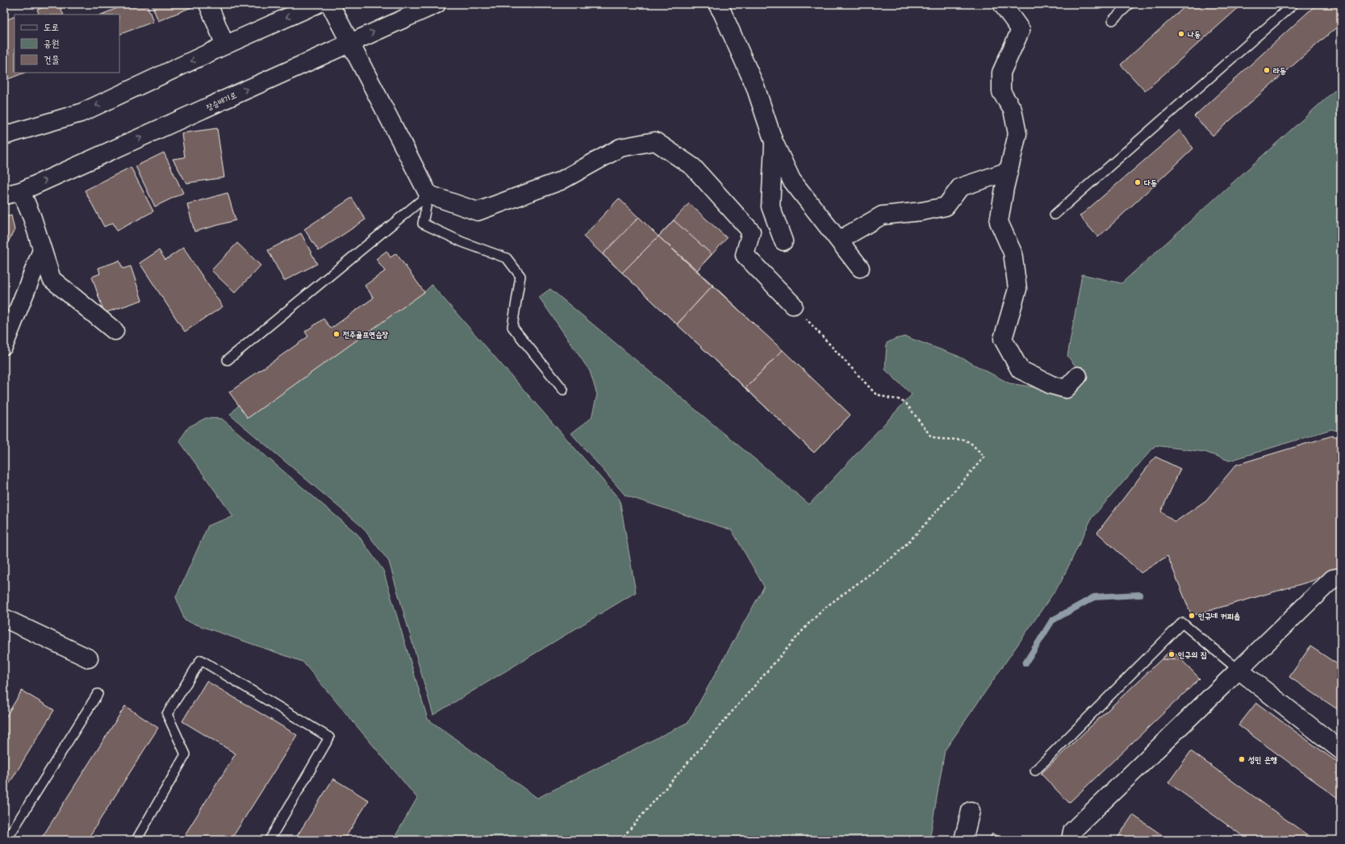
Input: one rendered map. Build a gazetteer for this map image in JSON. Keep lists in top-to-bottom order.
{
  "streets": {
    "street": ["장승배기로"]
  },
  "places": [
    "나동",
    "라동",
    "다동",
    "전주골프연습장",
    "인규네 커피숍",
    "인규의 집",
    "성민 은행"
  ],
  "legend": ["도로", "공원", "건물"]
}
